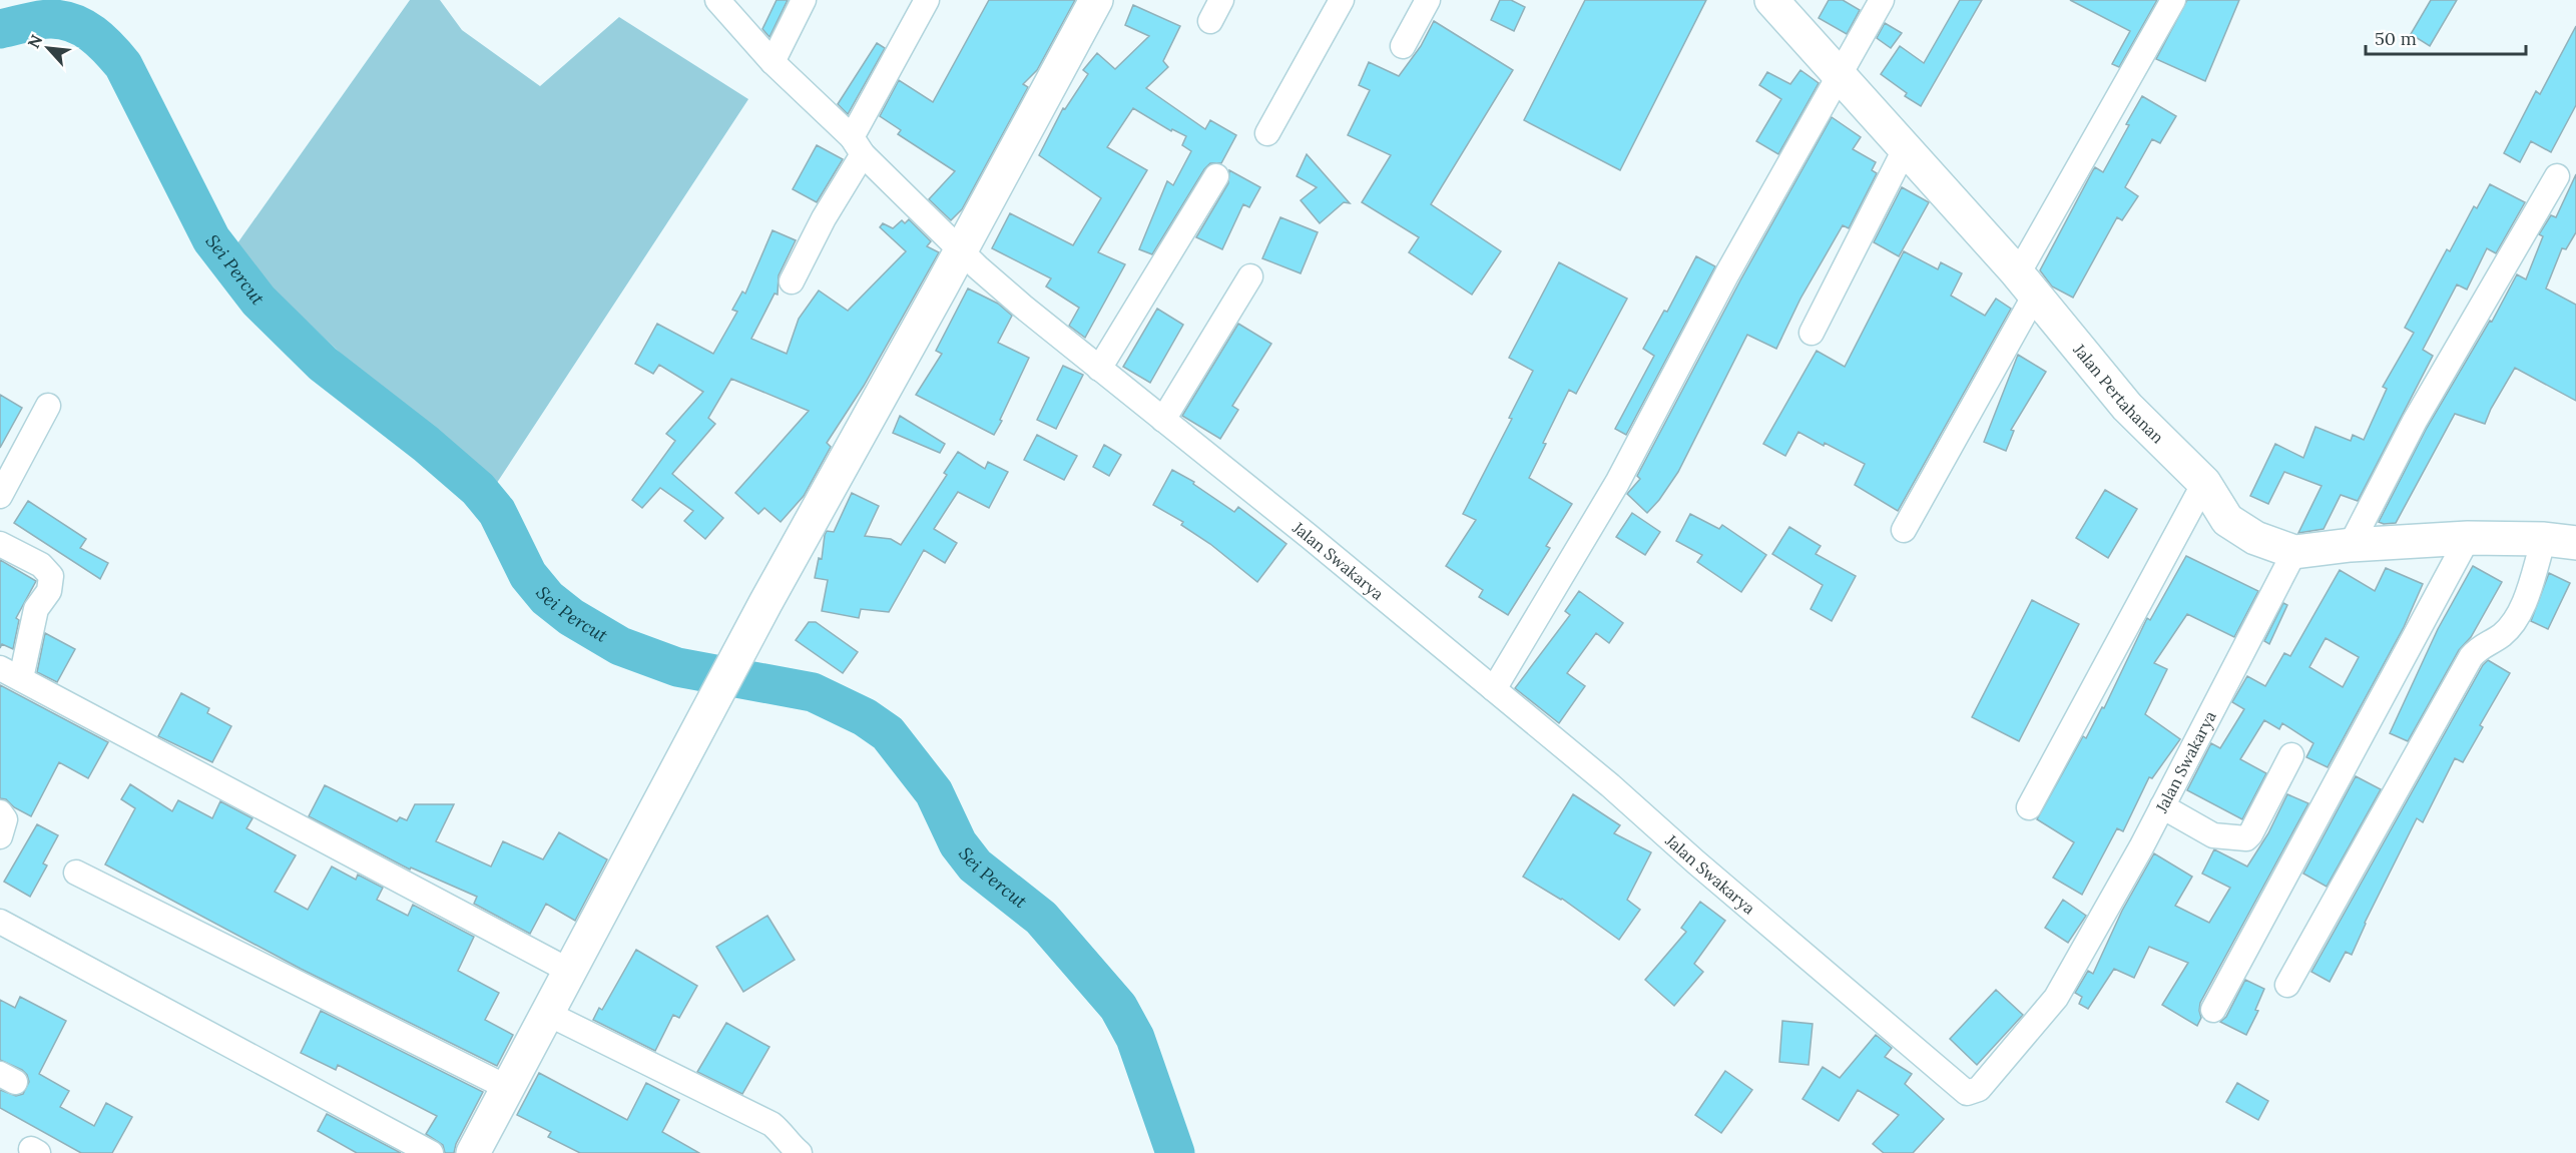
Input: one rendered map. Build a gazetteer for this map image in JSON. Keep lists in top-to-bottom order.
{
  "streets": {
    "street": ["Jalan Pertahanan", "Jalan Swakarya"]
  },
  "crossings": [
    ["Jalan Pertahanan", "Jalan Swakarya"]
  ],
  "water": ["Sei Percut"],
  "scale_bar": "50 m",
  "north": "top left"
}
